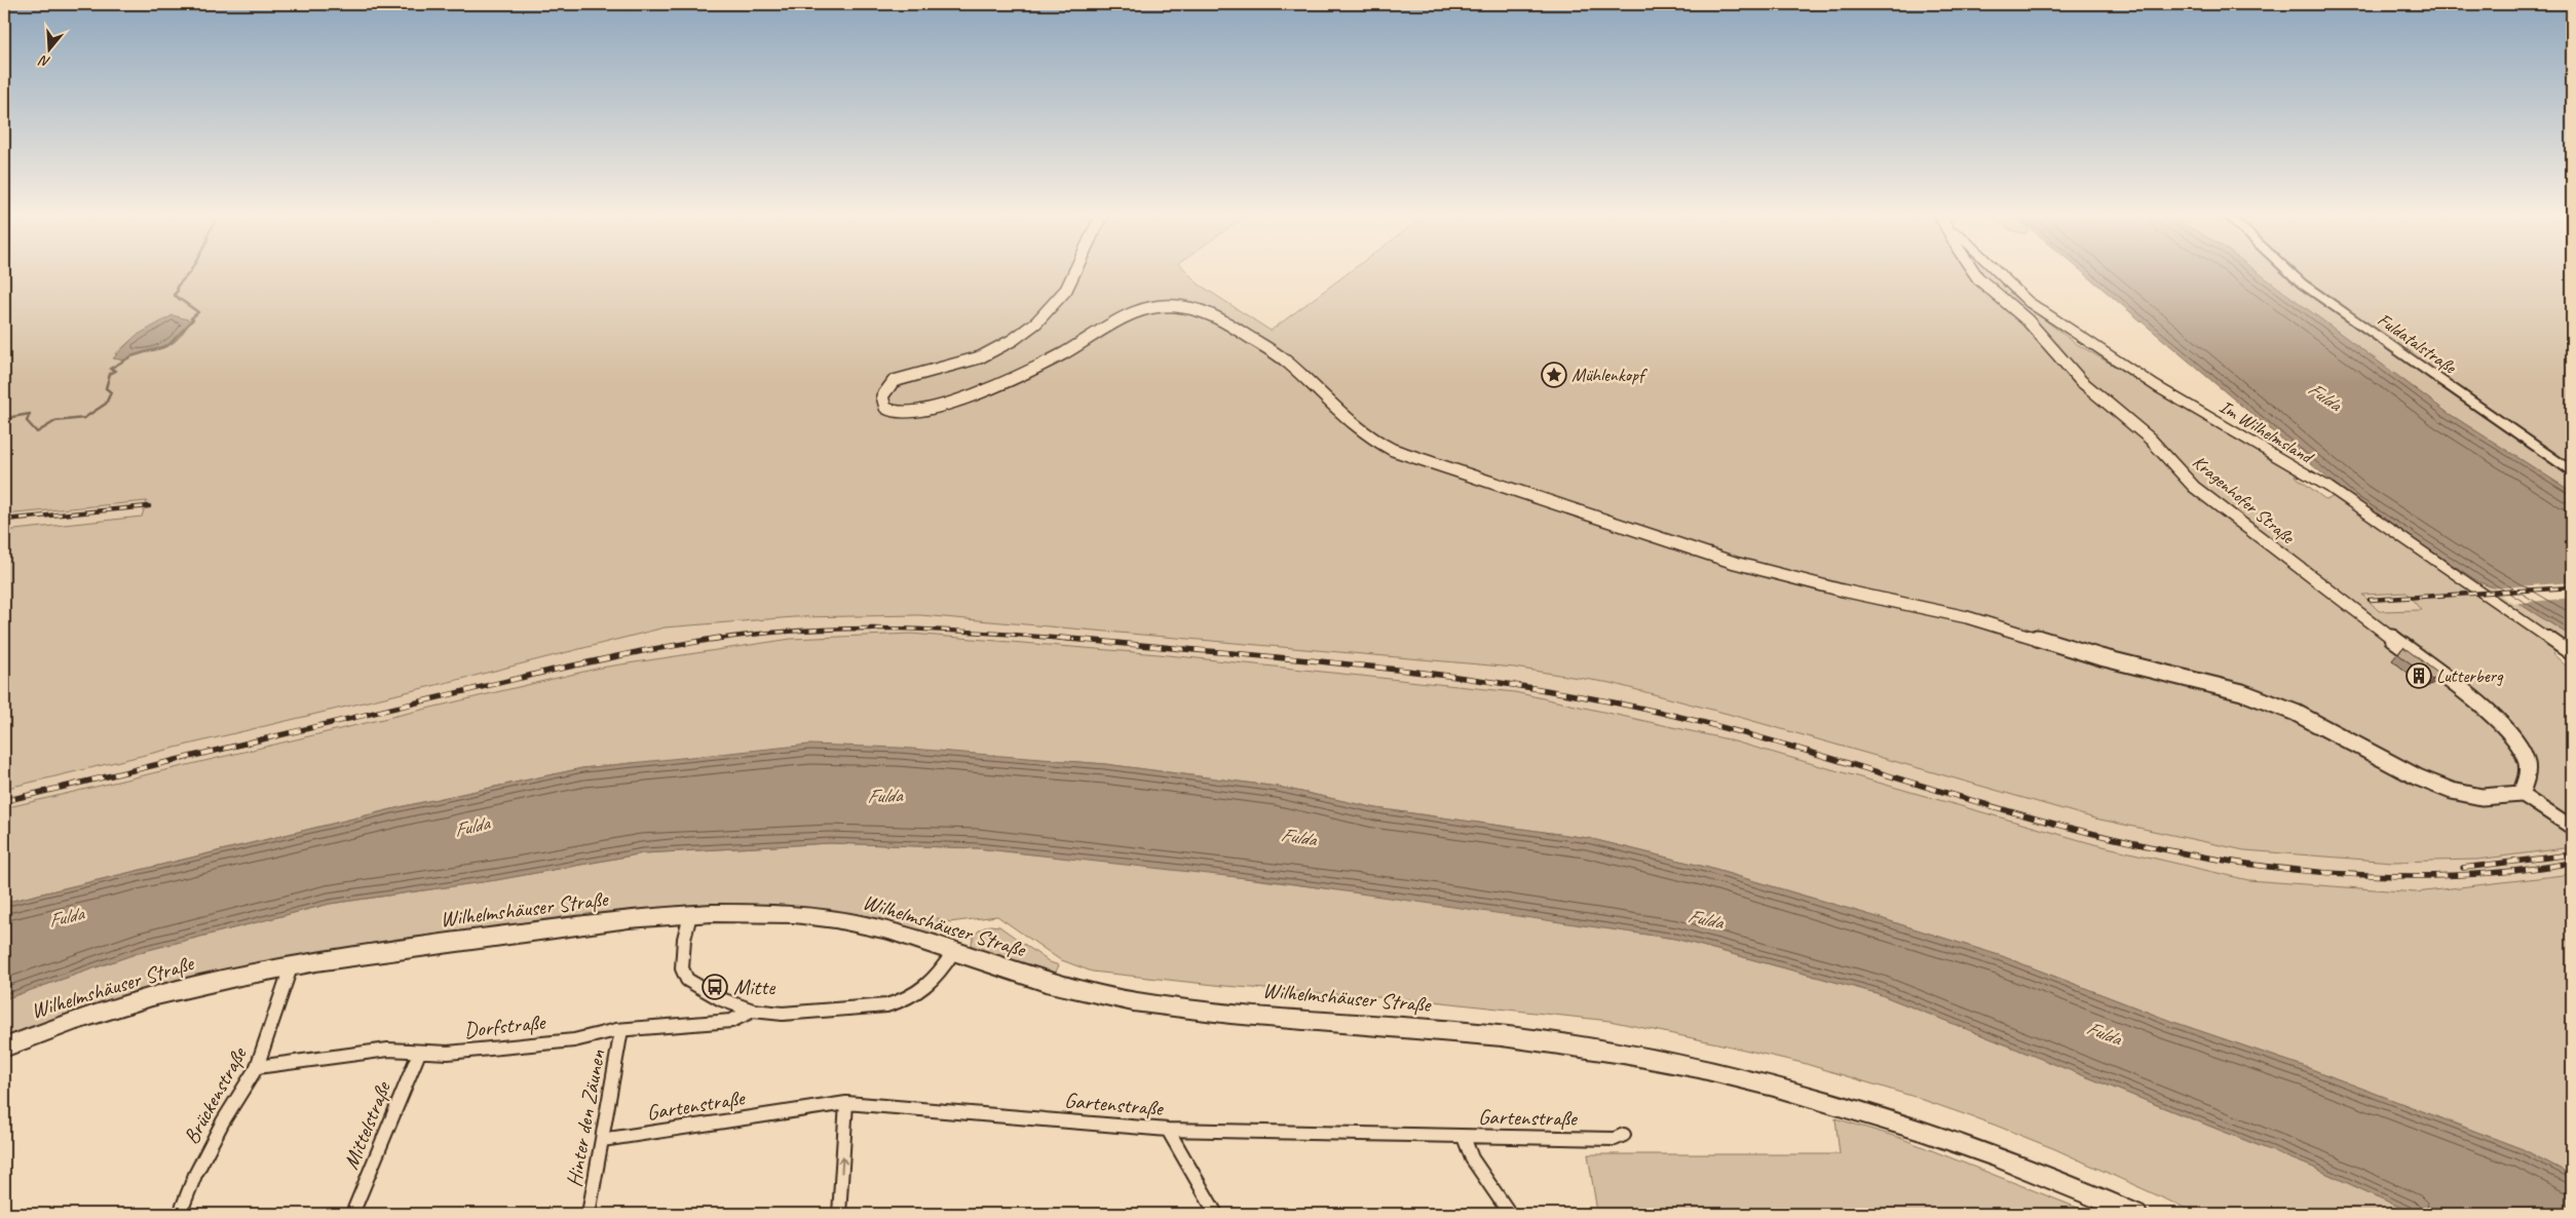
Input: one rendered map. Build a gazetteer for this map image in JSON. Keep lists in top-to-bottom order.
{
  "streets": {
    "main road": ["Fuldatalstraße", "Wilhelmshäuser Straße"],
    "street": [
      "Im Wilhelmsland",
      "Kragenhofer Straße",
      "Dorfstraße",
      "Brückenstraße",
      "Gartenstraße",
      "Hinter den Zäunen",
      "Mittelstraße"
    ]
  },
  "crossings": [
    ["Wilhelmshäuser Straße", "Brückenstraße"],
    ["Dorfstraße", "Brückenstraße"],
    ["Dorfstraße", "Hinter den Zäunen"],
    ["Dorfstraße", "Mittelstraße"],
    ["Gartenstraße", "Hinter den Zäunen"]
  ],
  "water": ["Fulda"],
  "places": {
    "place": ["Mühlenkopf"],
    "building": ["Lutterberg"],
    "bus stop": ["Mitte"]
  },
  "north": "bottom"
}
